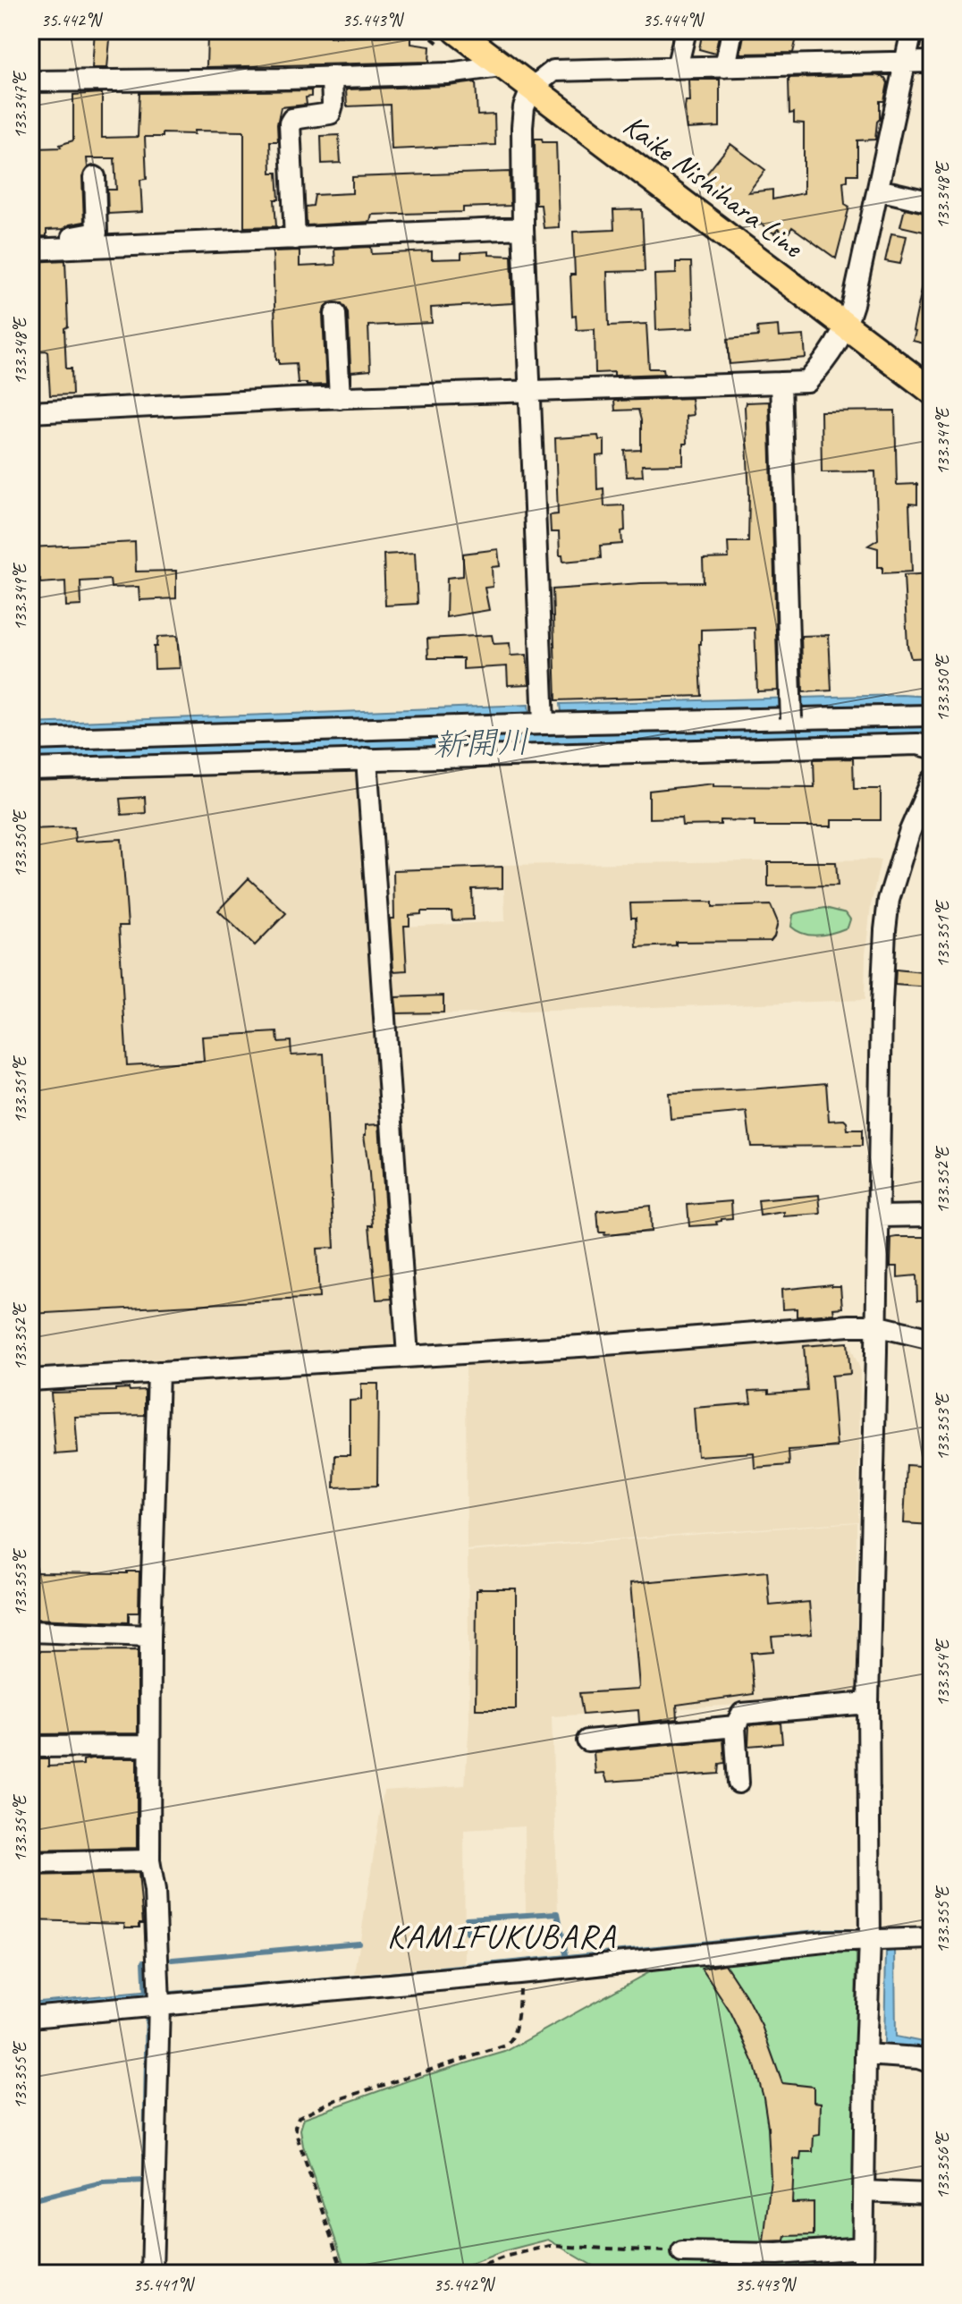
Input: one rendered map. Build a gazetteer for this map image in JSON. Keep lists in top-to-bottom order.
{
  "streets": {
    "main road": ["Kaike Nishihara Line"]
  },
  "districts": ["KAMIFUKUBARA"],
  "water": ["新開川"],
  "coordinates": [
    "35.442°N",
    "35.443°N",
    "35.444°N",
    "133.347°E",
    "133.348°E",
    "133.349°E",
    "133.350°E",
    "133.351°E",
    "133.352°E",
    "133.353°E",
    "133.354°E",
    "133.355°E",
    "133.356°E",
    "35.441°N"
  ]
}
